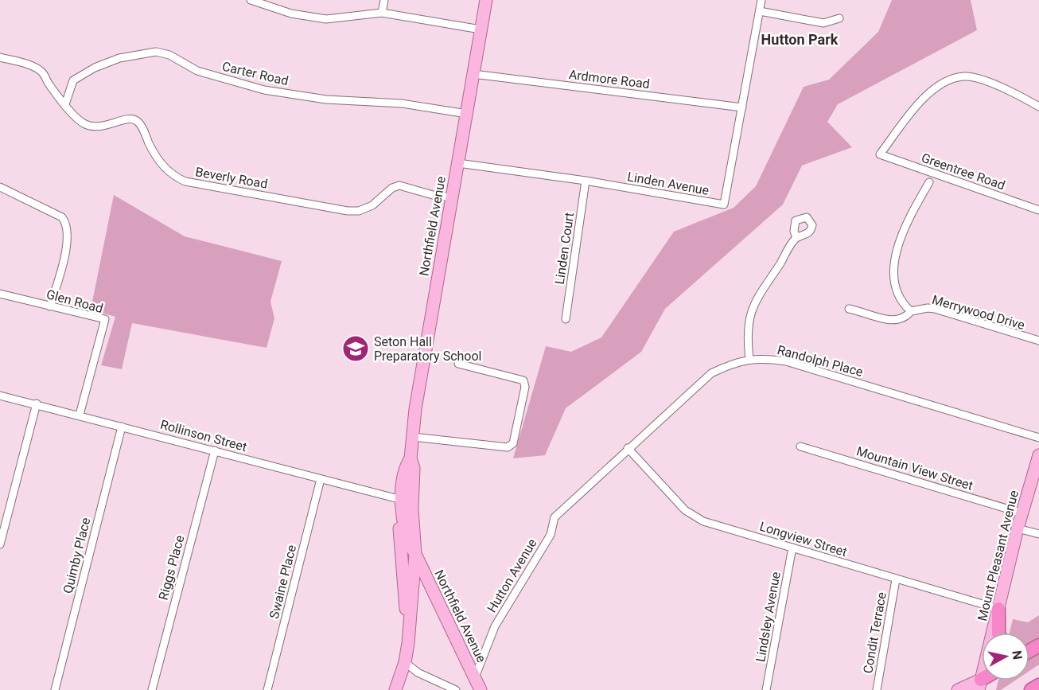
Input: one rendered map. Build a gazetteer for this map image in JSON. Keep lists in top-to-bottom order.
{
  "streets": {
    "main road": ["Northfield Avenue", "Mount Pleasant Avenue"],
    "street": [
      "Carter Road",
      "Ardmore Road",
      "Greentree Road",
      "Beverly Road",
      "Linden Avenue",
      "Linden Court",
      "Glen Road",
      "Merrywood Drive",
      "Randolph Place",
      "Rollinson Street",
      "Mountain View Street",
      "Longview Street",
      "Quimby Place",
      "Riggs Place",
      "Hutton Avenue",
      "Swaine Place",
      "Lindsley Avenue",
      "Condit Terrace"
    ]
  },
  "crossings": [
    ["Carter Road", "Beverly Road"],
    ["Carter Road", "Northfield Avenue"],
    ["Ardmore Road", "Linden Avenue"],
    ["Ardmore Road", "Northfield Avenue"],
    ["Beverly Road", "Northfield Avenue"],
    ["Linden Avenue", "Northfield Avenue"],
    ["Linden Avenue", "Linden Court"],
    ["Northfield Avenue", "Rollinson Street"],
    ["Northfield Avenue", "Hutton Avenue"],
    ["Glen Road", "Rollinson Street"],
    ["Randolph Place", "Longview Street"],
    ["Randolph Place", "Hutton Avenue"],
    ["Rollinson Street", "Quimby Place"],
    ["Rollinson Street", "Riggs Place"],
    ["Rollinson Street", "Swaine Place"],
    ["Mountain View Street", "Mount Pleasant Avenue"],
    ["Longview Street", "Mount Pleasant Avenue"],
    ["Longview Street", "Lindsley Avenue"],
    ["Longview Street", "Condit Terrace"]
  ],
  "districts": ["Hutton Park"],
  "places": {
    "school or university": ["Seton Hall Preparatory School"]
  },
  "north": "right"
}
